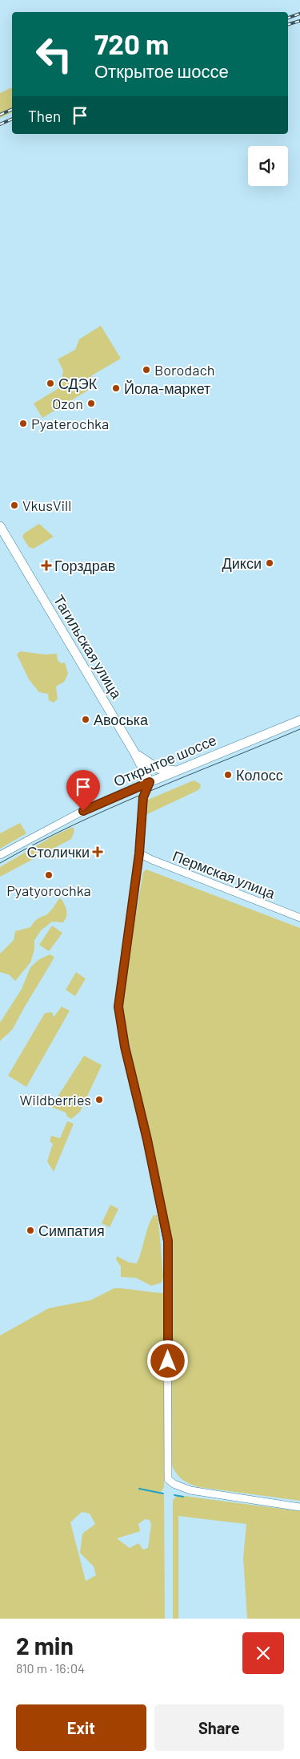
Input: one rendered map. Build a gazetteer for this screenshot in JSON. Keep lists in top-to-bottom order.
{
  "streets": {
    "main road": ["Тагильская улица", "Открытое шоссе"],
    "street": ["Пермская улица"]
  },
  "crossings": [
    ["Тагильская улица", "Открытое шоссе"]
  ],
  "places": {
    "other": [
      "Borodach",
      "СДЭК",
      "Йола-маркет",
      "Ozon",
      "Pyaterochka",
      "VkusVill",
      "Дикси",
      "Авоська",
      "Колосс",
      "Pyatyorochka",
      "Wildberries",
      "Симпатия"
    ],
    "health": ["Горздрав", "Столички"]
  },
  "page": {
    "turn": ["720 m", "Открытое шоссе"],
    "then": "Then",
    "heading": ["2 min", "810 m · 16:04"],
    "buttons": ["Exit", "Share"]
  }
}
